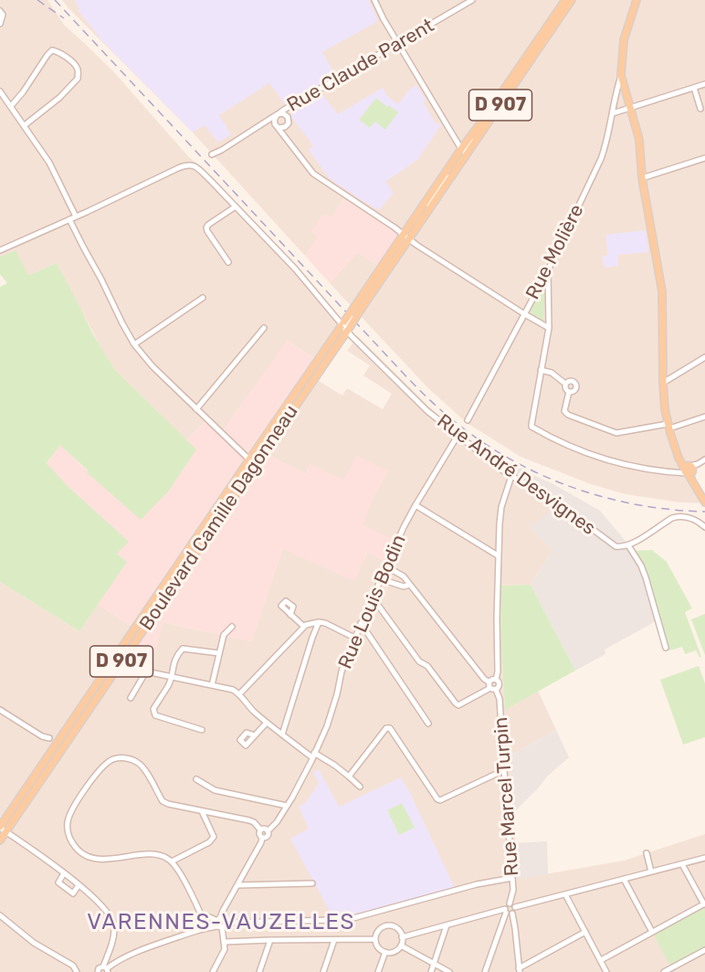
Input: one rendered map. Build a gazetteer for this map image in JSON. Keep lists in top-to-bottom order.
{
  "streets": {
    "main road": ["D 907", "Boulevard Camille Dagonneau"],
    "street": [
      "Rue Claude Parent",
      "Rue Molière",
      "Rue André Desvignes",
      "Rue Louis Bodin",
      "Rue Marcel Turpin"
    ]
  },
  "crossings": [
    ["D 907", "Rue André Desvignes"],
    ["D 907", "Boulevard Camille Dagonneau"],
    ["Rue André Desvignes", "Boulevard Camille Dagonneau"],
    ["Rue André Desvignes", "Rue Louis Bodin"]
  ],
  "districts": ["VARENNES-VAUZELLES"]
}
